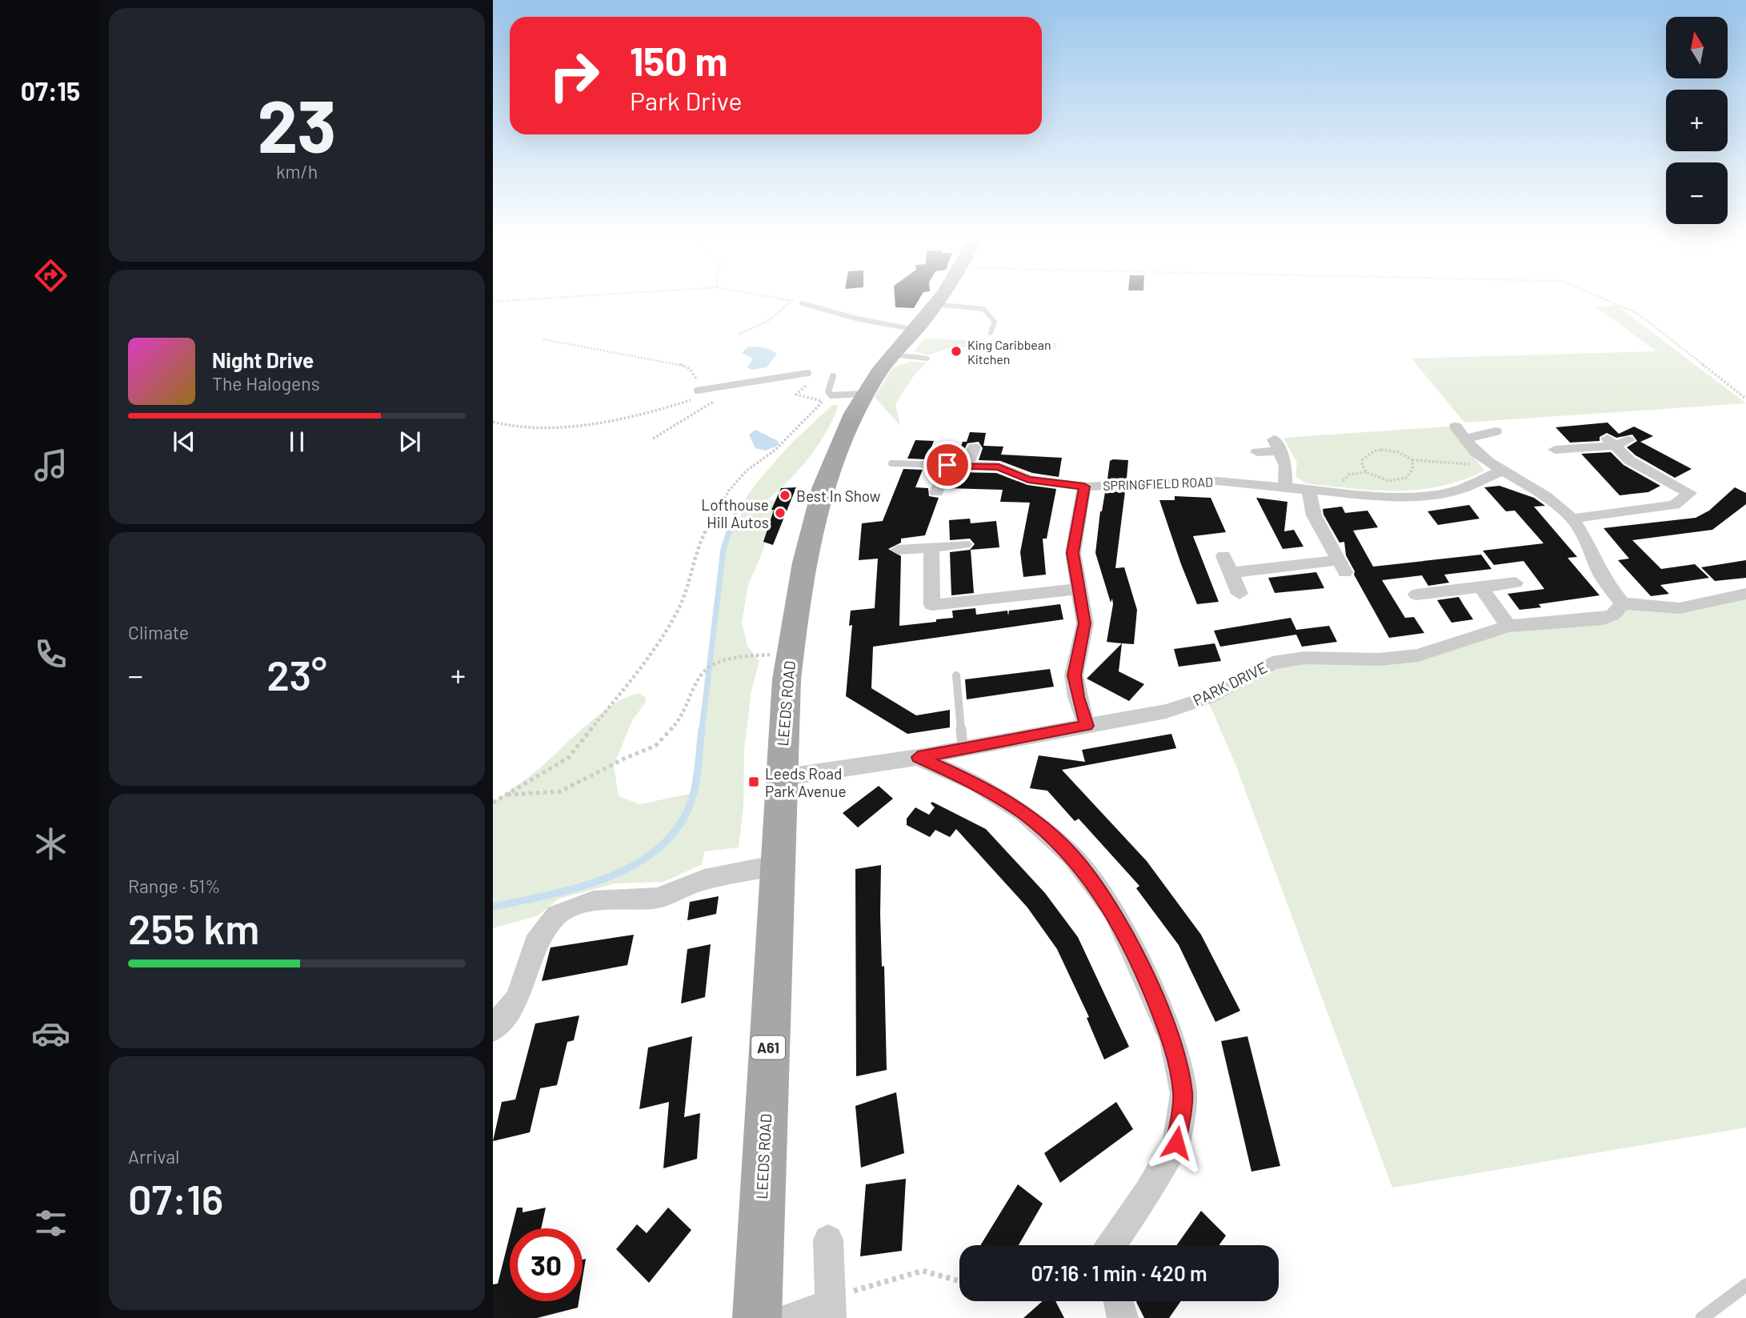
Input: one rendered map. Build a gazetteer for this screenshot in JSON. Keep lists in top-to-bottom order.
{
  "streets": {
    "main road": ["LEEDS ROAD", "A61"],
    "street": ["SPRINGFIELD ROAD", "PARK DRIVE"]
  },
  "crossings": [
    ["PARK DRIVE", "LEEDS ROAD"]
  ],
  "places": {
    "other": ["King Caribbean Kitchen", "Best In Show", "Lofthouse Hill Autos"],
    "transit": ["Leeds Road Park Avenue"]
  },
  "north": "top",
  "page": {
    "tabs": "07:15",
    "tile": [
      ["23", "km/h"],
      "Climate",
      ["Range · 51%", "255 km"],
      ["Arrival", "07:16"]
    ],
    "map_buttons": ["+", "−"],
    "turn": ["150 m", "Park Drive"],
    "song": ["Night Drive", "The Halogens"],
    "heat": ["−", "23°", "+"],
    "limit": "30",
    "trip": "07:16 · 1 min · 420 m"
  }
}
